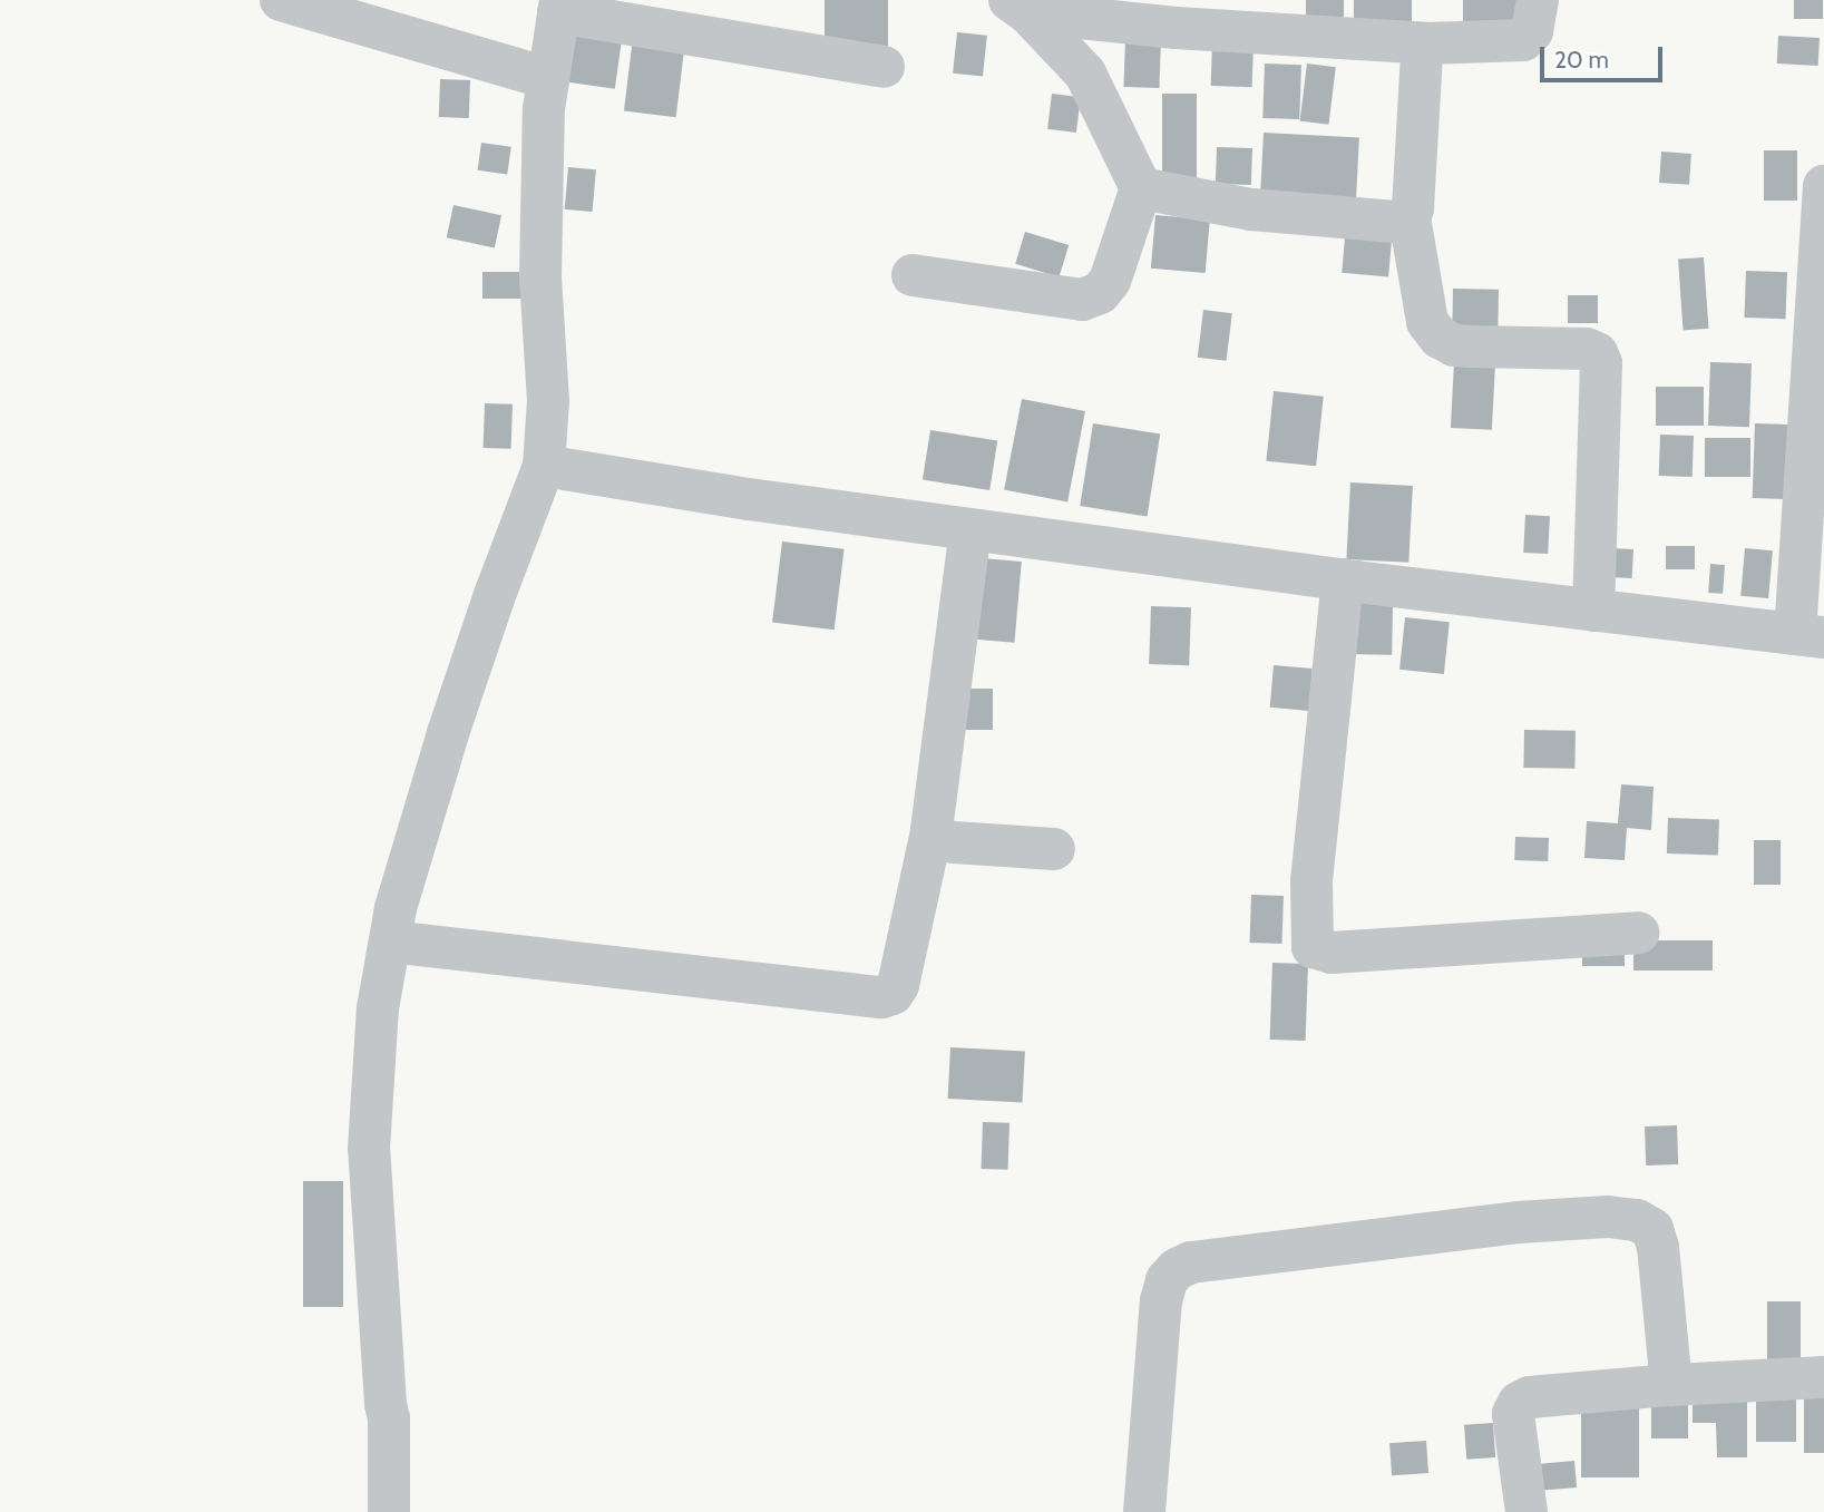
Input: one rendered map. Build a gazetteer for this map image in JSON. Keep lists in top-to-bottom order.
{
  "scale_bar": "20 m"
}
